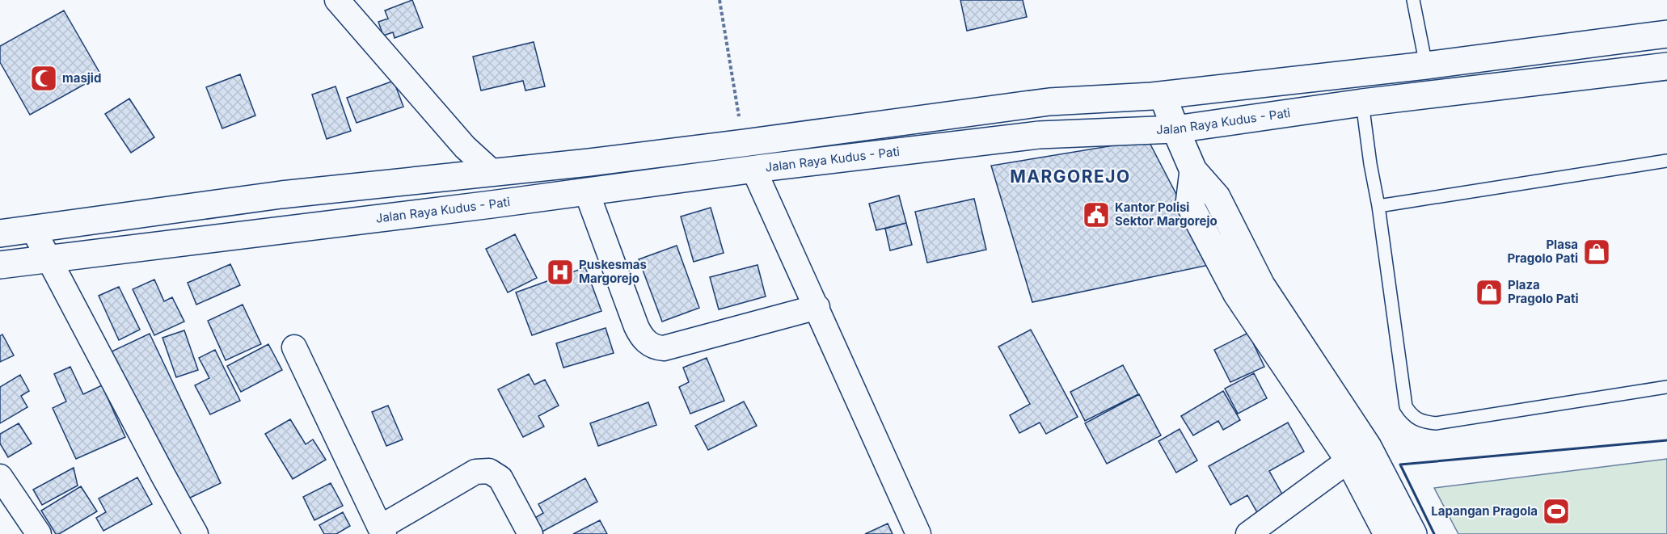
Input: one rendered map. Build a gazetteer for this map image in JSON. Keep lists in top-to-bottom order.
{
  "streets": {
    "main road": ["Jalan Raya Kudus - Pati"]
  },
  "districts": ["MARGOREJO"],
  "places": {
    "mosque": ["masjid"],
    "public building": ["Kantor Polisi Sektor Margorejo"],
    "shop": ["Plasa Pragolo Pati", "Plaza Pragolo Pati"],
    "hospital": ["Puskesmas Margorejo"],
    "sports": ["Lapangan Pragola"]
  }
}
